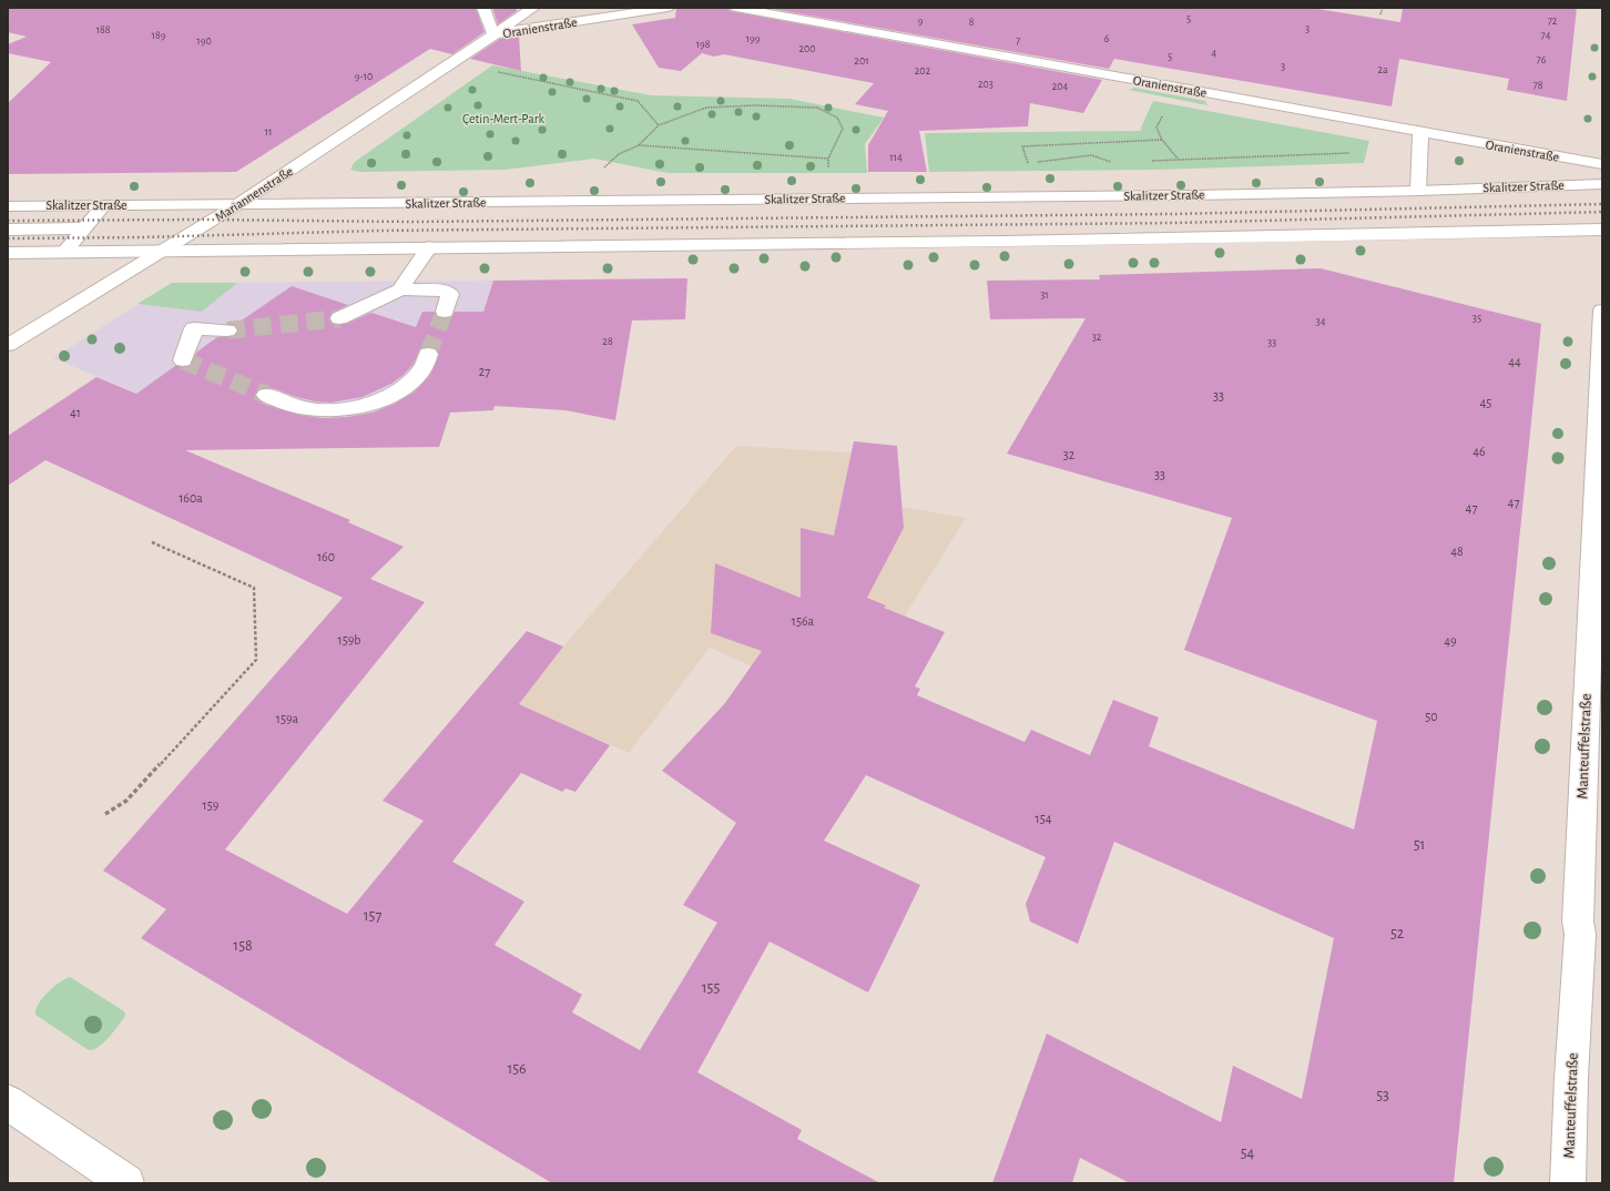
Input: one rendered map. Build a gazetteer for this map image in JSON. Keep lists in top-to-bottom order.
{
  "streets": {
    "main road": [
      "Oranienstraße",
      "Skalitzer Straße",
      "Mariannenstraße",
      "Manteuffelstraße"
    ]
  },
  "crossings": [
    ["Oranienstraße", "Mariannenstraße"],
    ["Skalitzer Straße", "Mariannenstraße"]
  ],
  "parks": ["Çetin-Mert-Park"],
  "house_numbers": [
    "5",
    "9",
    "72",
    "8",
    "3",
    "188",
    "189",
    "74",
    "199",
    "6",
    "190",
    "7",
    "198",
    "200",
    "4",
    "5",
    "76",
    "201",
    "3",
    "2a",
    "202",
    "9-10",
    "203",
    "78",
    "204",
    "11",
    "114",
    "31",
    "35",
    "34",
    "32",
    "28",
    "33",
    "44",
    "27",
    "33",
    "45",
    "41",
    "46",
    "32",
    "33",
    "160a",
    "47",
    "47",
    "48",
    "160",
    "156a",
    "159b",
    "49",
    "50",
    "159a",
    "159",
    "154",
    "51",
    "157",
    "52",
    "158",
    "155",
    "156",
    "53",
    "54"
  ]
}
